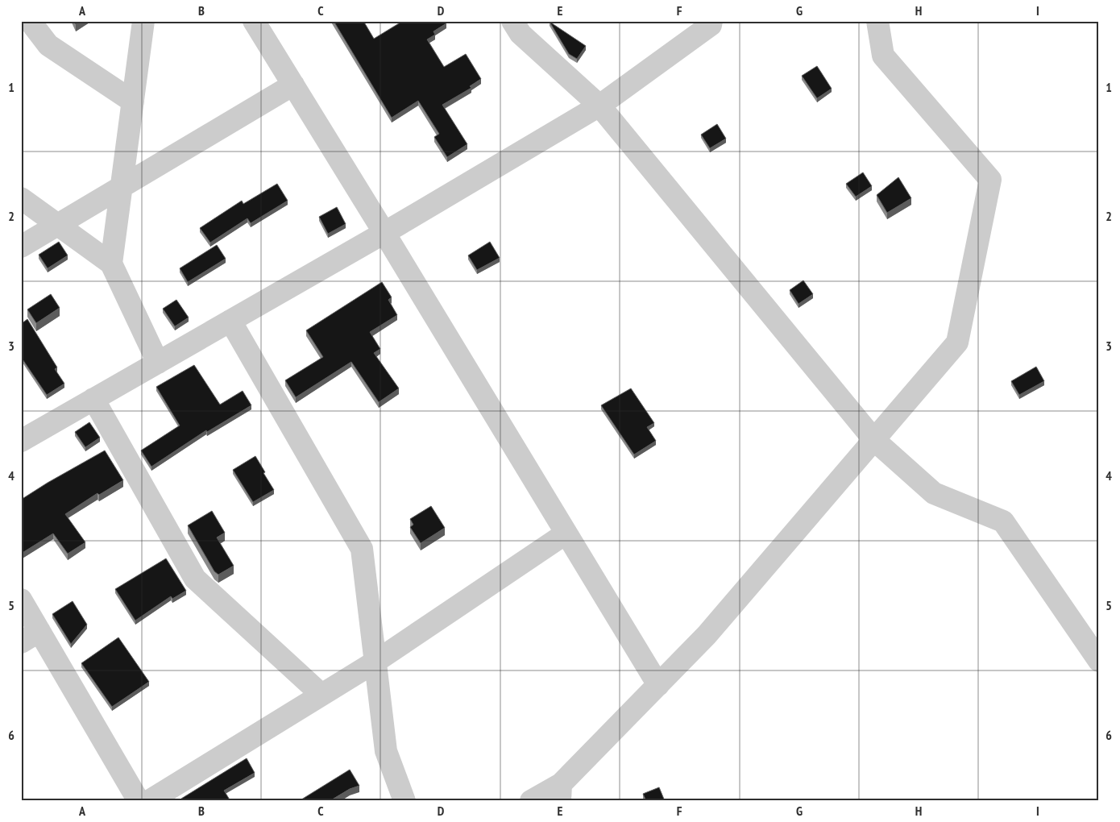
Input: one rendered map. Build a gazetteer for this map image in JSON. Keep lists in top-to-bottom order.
{
  "grid": {
    "columns": [
      "A",
      "B",
      "C",
      "D",
      "E",
      "F",
      "G",
      "H",
      "I"
    ],
    "rows": [
      "1",
      "2",
      "3",
      "4",
      "5",
      "6"
    ]
  }
}
